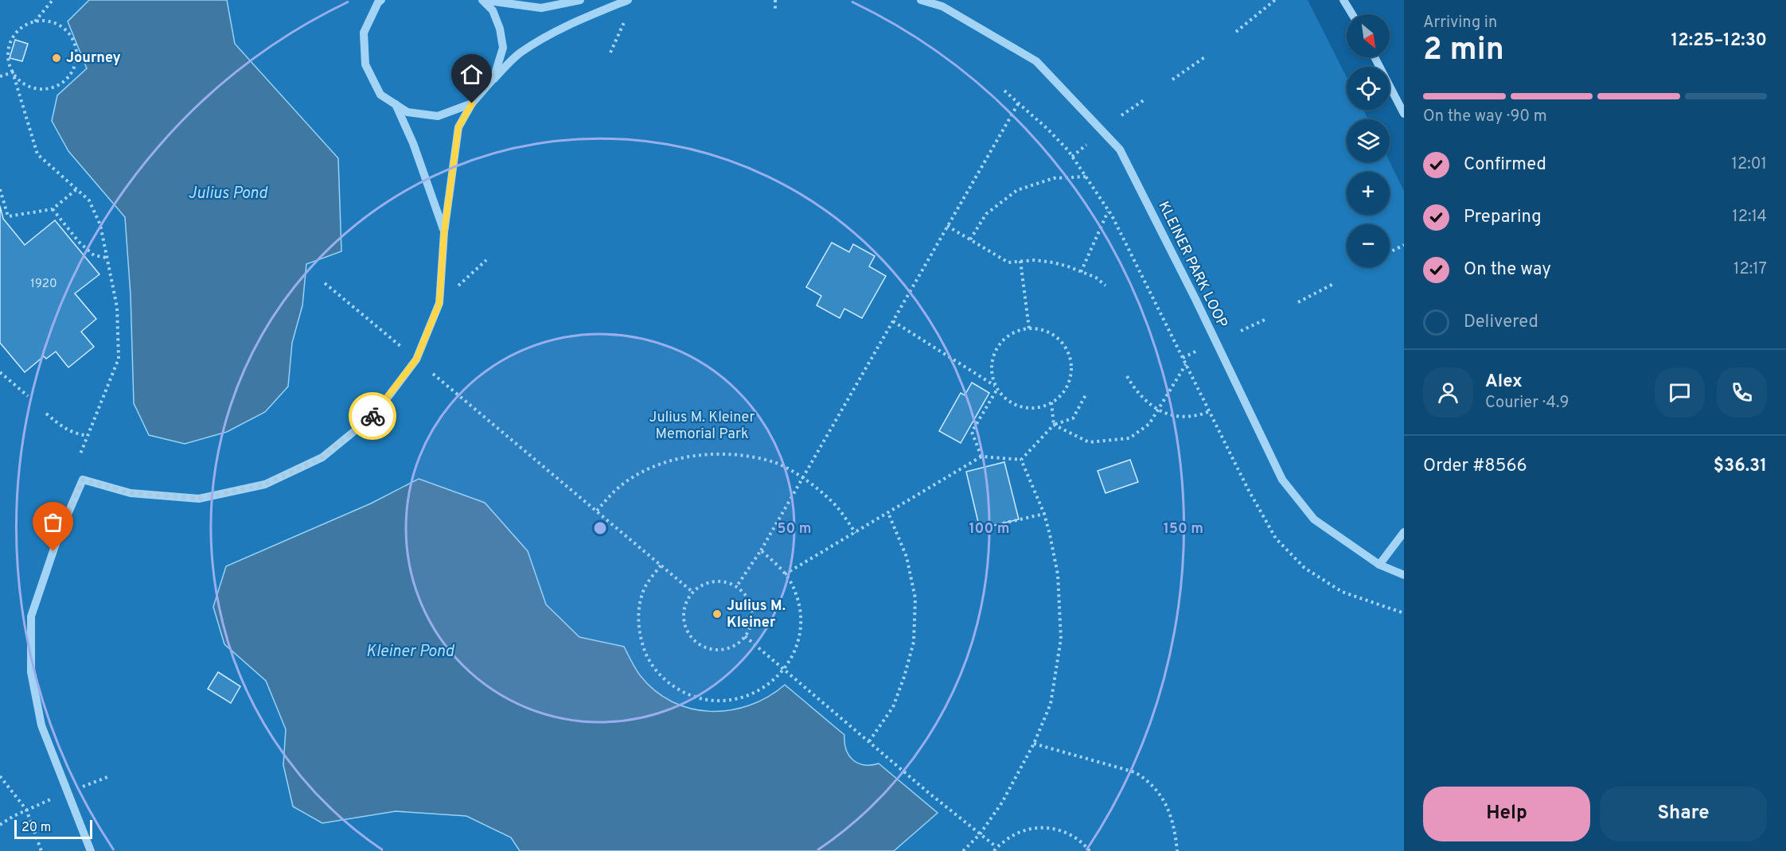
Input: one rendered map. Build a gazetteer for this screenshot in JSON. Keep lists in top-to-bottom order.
{
  "streets": {
    "street": ["KLEINER PARK LOOP"]
  },
  "water": ["Julius Pond", "Kleiner Pond"],
  "parks": ["Julius M. Kleiner Memorial Park"],
  "places": ["Journey", "Julius M. Kleiner"],
  "house_numbers": ["1920"],
  "scale_bar": "20 m",
  "north": "bottom right",
  "page": {
    "heading": ["2 min", "Arriving in", "12:25–12:30"],
    "panel": [
      "Alex",
      "Courier · 4.9",
      "Order #8566",
      "$36.31"
    ],
    "map_buttons": ["+", "−"],
    "bar": "On the way · 90 m",
    "list": [
      ["Confirmed", "12:01"],
      ["Preparing", "12:14"],
      ["On the way", "12:17"],
      "Delivered"
    ],
    "buttons": ["Help", "Share"],
    "scale": "20 m"
  },
  "rings": ["50 m", "100 m", "150 m"]
}
